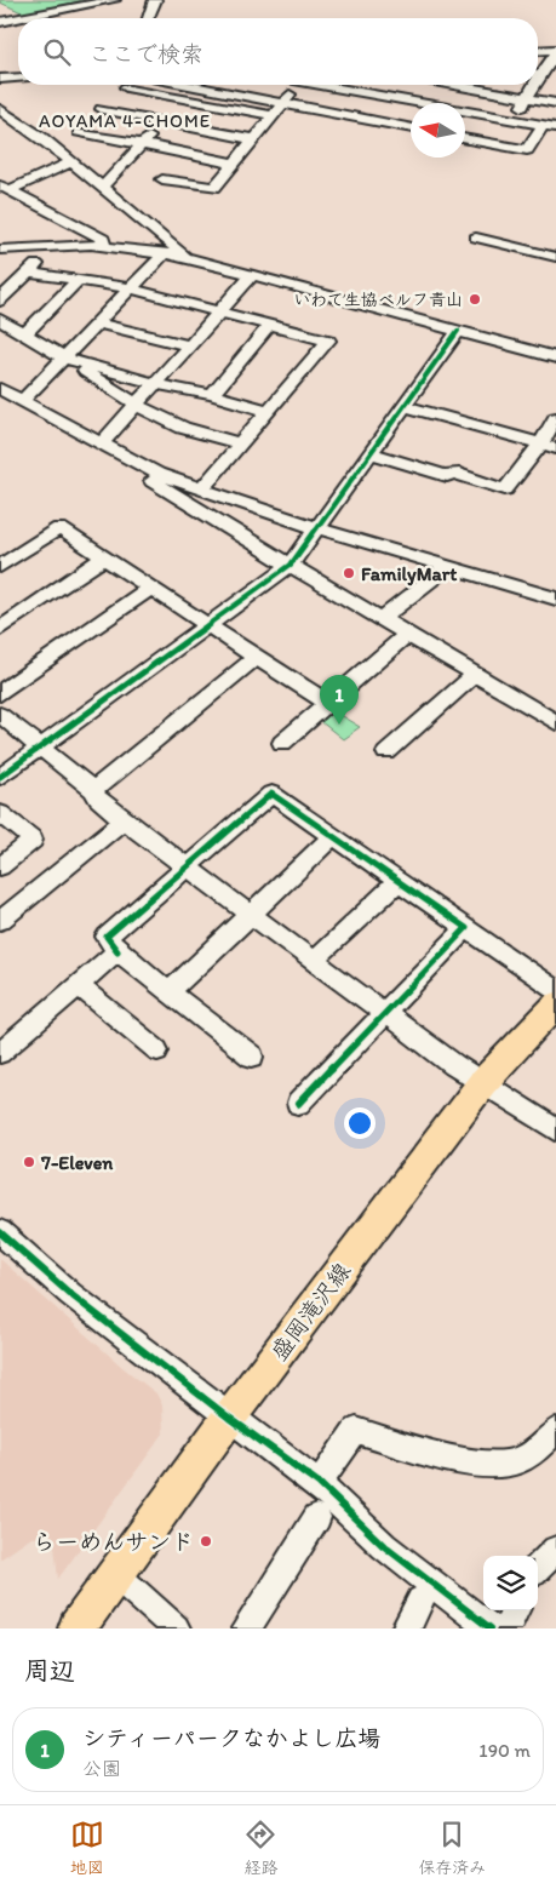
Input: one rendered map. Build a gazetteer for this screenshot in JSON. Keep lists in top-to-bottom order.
{
  "streets": {
    "main road": ["盛岡滝沢線"]
  },
  "districts": ["AOYAMA 4-CHOME"],
  "places": [
    "いわて生協ベルフ青山",
    "FamilyMart",
    "7-Eleven",
    "らーめんサンド"
  ],
  "north": "left",
  "page": {
    "search": "ここで検索",
    "pins": "1",
    "heading": "周辺",
    "list": [
      {
        "mark": "1",
        "name": "シティーパークなかよし広場",
        "note": "公園",
        "value": "190 m"
      }
    ],
    "nav": ["地図", "経路", "保存済み"]
  }
}
